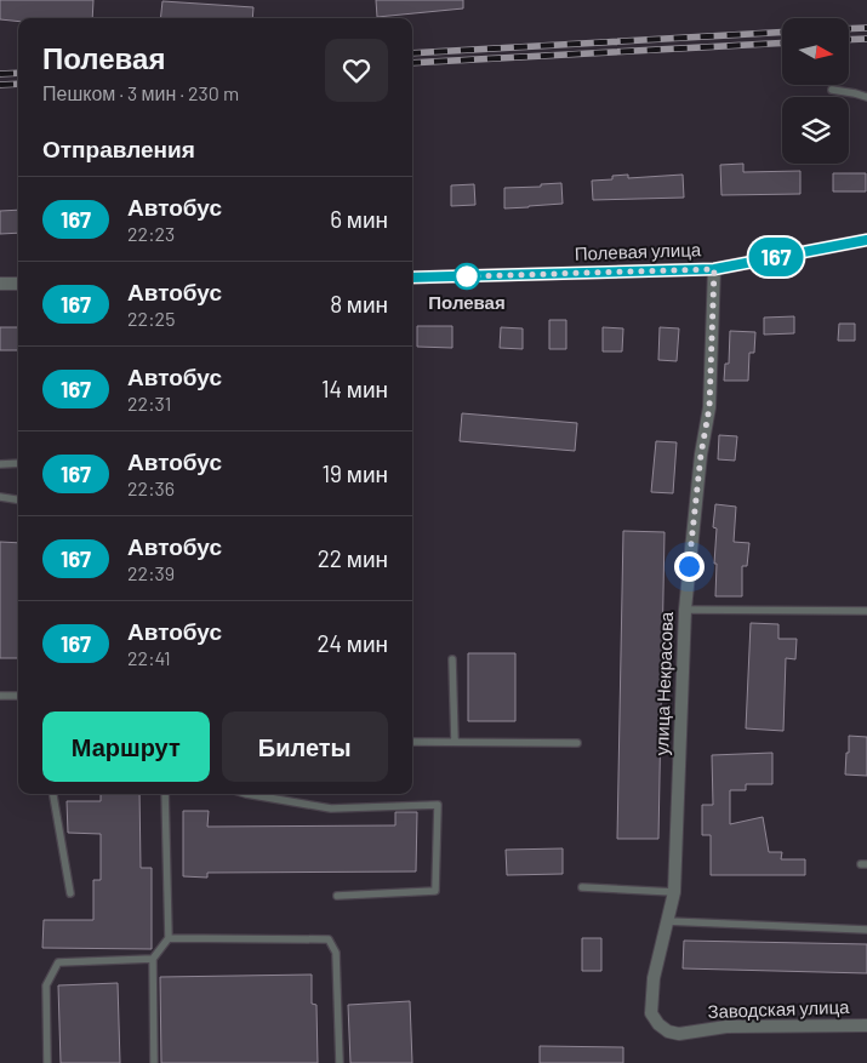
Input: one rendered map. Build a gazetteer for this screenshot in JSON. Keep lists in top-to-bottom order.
{
  "streets": {
    "street": ["Полевая улица", "улица Некрасова", "Заводская улица"]
  },
  "crossings": [
    ["Полевая улица", "улица Некрасова"],
    ["улица Некрасова", "Заводская улица"]
  ],
  "places": ["Полевая"],
  "lines": ["bus line 167"],
  "north": "right",
  "page": {
    "on_map": "167",
    "heading": [
      ["Полевая", "Пешком · 3 мин · 230 m"],
      "Отправления"
    ],
    "list": [
      {
        "mark": "167",
        "name": "Автобус",
        "note": "22:23",
        "value": "6 мин"
      },
      {
        "mark": "167",
        "name": "Автобус",
        "note": "22:25",
        "value": "8 мин"
      },
      {
        "mark": "167",
        "name": "Автобус",
        "note": "22:31",
        "value": "14 мин"
      },
      {
        "mark": "167",
        "name": "Автобус",
        "note": "22:36",
        "value": "19 мин"
      },
      {
        "mark": "167",
        "name": "Автобус",
        "note": "22:39",
        "value": "22 мин"
      },
      {
        "mark": "167",
        "name": "Автобус",
        "note": "22:41",
        "value": "24 мин"
      }
    ],
    "buttons": ["Маршрут", "Билеты"]
  }
}
